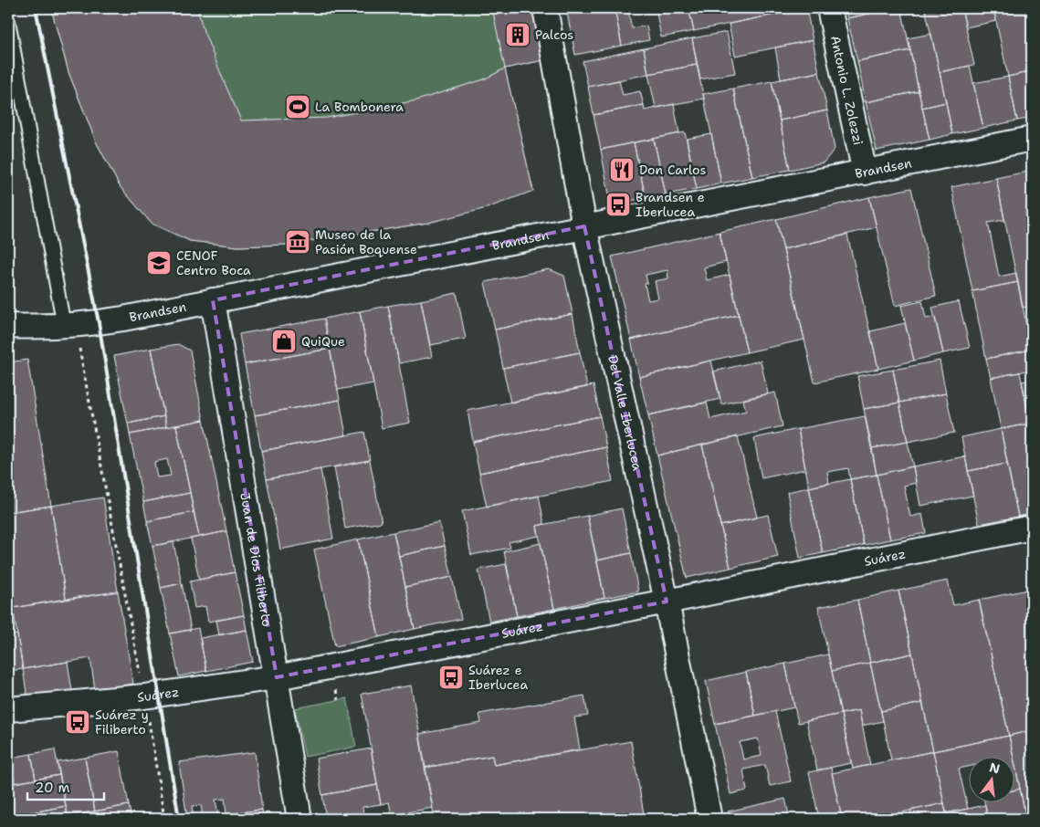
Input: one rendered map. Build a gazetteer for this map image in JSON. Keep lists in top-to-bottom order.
{
  "streets": {
    "street": [
      "Antonio L. Zolezzi",
      "Brandsen",
      "Del Valle Iberlucea",
      "Suárez",
      "Juan de Dios Filiberto"
    ]
  },
  "crossings": [
    ["Antonio L. Zolezzi", "Brandsen"],
    ["Brandsen", "Del Valle Iberlucea"],
    ["Brandsen", "Juan de Dios Filiberto"],
    ["Del Valle Iberlucea", "Suárez"],
    ["Suárez", "Juan de Dios Filiberto"]
  ],
  "places": {
    "building": ["Palcos"],
    "sports": ["La Bombonera"],
    "restaurant": ["Don Carlos"],
    "bus stop": ["Brandsen e Iberlucea", "Suárez e Iberlucea", "Suárez y Filiberto"],
    "museum": ["Museo de la Pasión Boquense"],
    "school or university": ["CENOF Centro Boca"],
    "shop": ["QuiQue"]
  },
  "scale_bar": "20 m",
  "north": "top"
}
